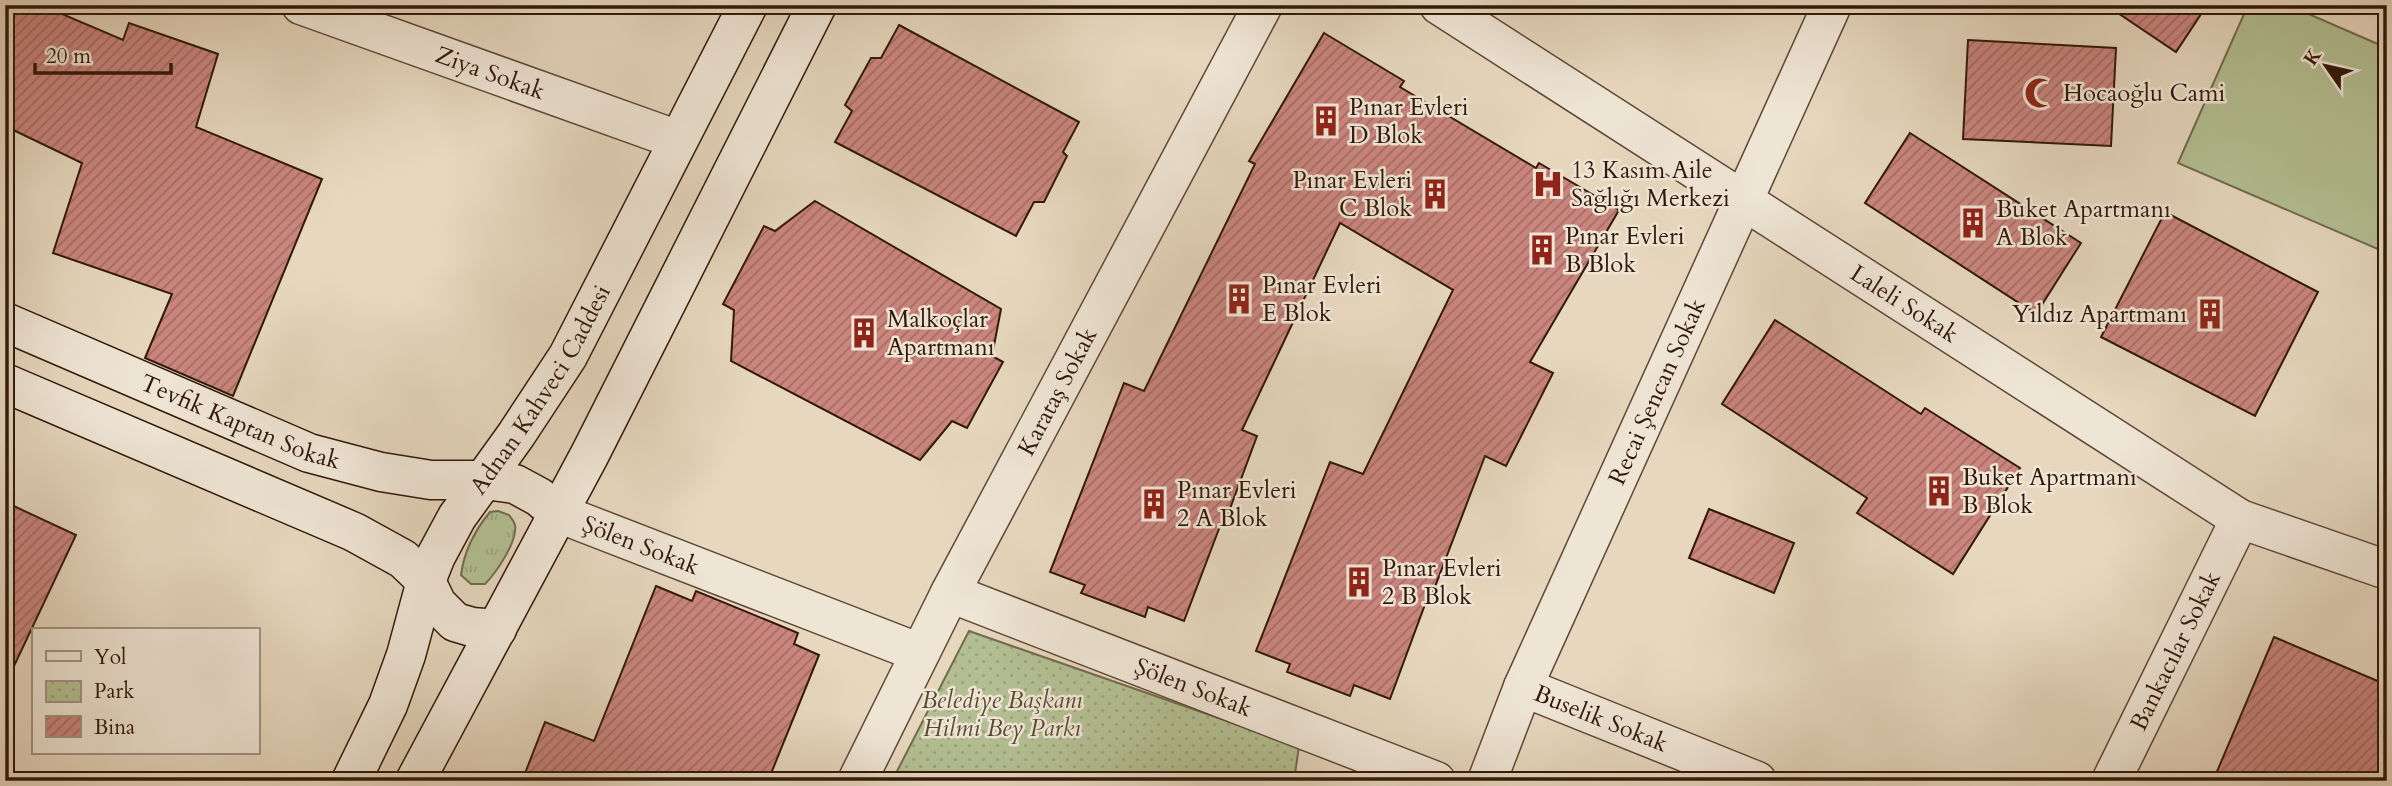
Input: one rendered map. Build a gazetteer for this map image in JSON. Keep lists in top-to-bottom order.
{
  "streets": {
    "street": [
      "Ziya Sokak",
      "Laleli Sokak",
      "Adnan Kahveci Caddesi",
      "Karataş Sokak",
      "Recai Şencan Sokak",
      "Tevfik Kaptan Sokak",
      "Şölen Sokak",
      "Bankacılar Sokak",
      "Buselik Sokak"
    ]
  },
  "crossings": [
    ["Ziya Sokak", "Adnan Kahveci Caddesi"],
    ["Laleli Sokak", "Recai Şencan Sokak"],
    ["Laleli Sokak", "Bankacılar Sokak"],
    ["Adnan Kahveci Caddesi", "Tevfik Kaptan Sokak"],
    ["Karataş Sokak", "Şölen Sokak"],
    ["Recai Şencan Sokak", "Buselik Sokak"],
    ["Tevfik Kaptan Sokak", "Şölen Sokak"]
  ],
  "parks": ["Belediye Başkanı Hilmi Bey Parkı"],
  "places": {
    "mosque": ["Hocaoğlu Cami"],
    "building": [
      "Pınar Evleri D Blok",
      "Pınar Evleri C Blok",
      "Buket Apartmanı A Blok",
      "Pınar Evleri B Blok",
      "Pınar Evleri E Blok",
      "Yıldız Apartmanı",
      "Malkoçlar Apartmanı",
      "Buket Apartmanı B Blok",
      "Pınar Evleri 2 A Blok",
      "Pınar Evleri 2 B Blok"
    ],
    "hospital": ["13 Kasım Aile Sağlığı Merkezi"]
  },
  "legend": ["Yol", "Park", "Bina"],
  "scale_bar": "20 m",
  "north": "top left"
}
